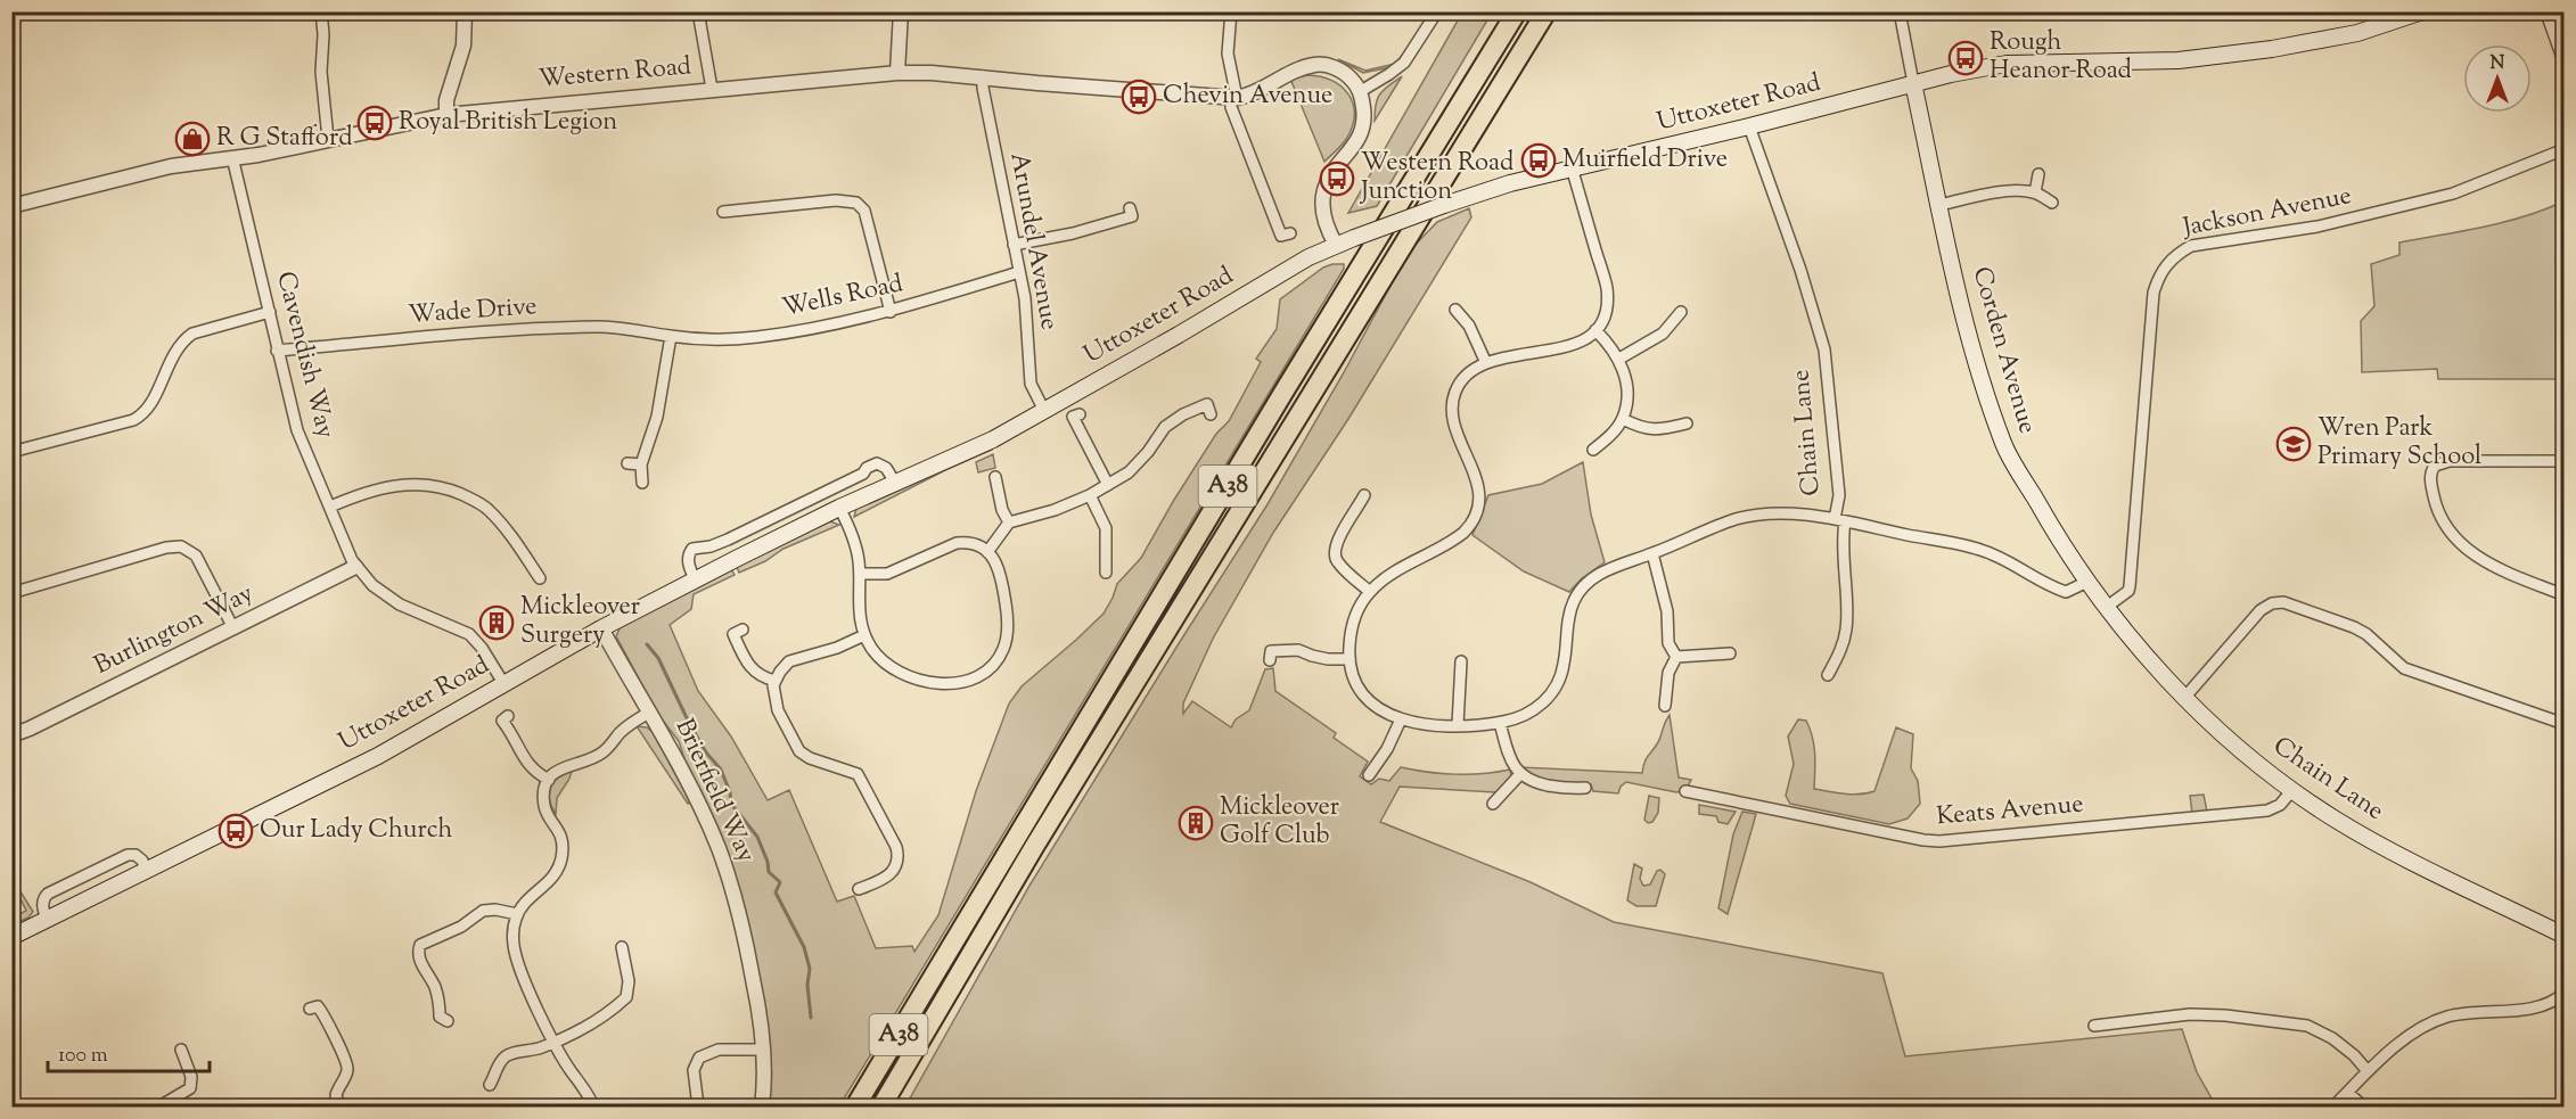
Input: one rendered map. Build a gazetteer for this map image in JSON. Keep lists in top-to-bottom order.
{
  "streets": {
    "highway": ["A38"],
    "main road": ["Uttoxeter Road", "Corden Avenue", "Chain Lane"],
    "street": [
      "Western Road",
      "Jackson Avenue",
      "Arundel Avenue",
      "Wells Road",
      "Wade Drive",
      "Cavendish Way",
      "Burlington Way",
      "Brierfield Way",
      "Keats Avenue"
    ]
  },
  "crossings": [
    ["Western Road", "Arundel Avenue"],
    ["Western Road", "Cavendish Way"],
    ["Uttoxeter Road", "Arundel Avenue"],
    ["Uttoxeter Road", "Corden Avenue"],
    ["Uttoxeter Road", "Cavendish Way"],
    ["Uttoxeter Road", "Chain Lane"],
    ["Uttoxeter Road", "Brierfield Way"],
    ["Jackson Avenue", "Corden Avenue"],
    ["Jackson Avenue", "Chain Lane"],
    ["Arundel Avenue", "Wells Road"],
    ["Wells Road", "Wade Drive"],
    ["Wade Drive", "Cavendish Way"],
    ["Corden Avenue", "Chain Lane"],
    ["Cavendish Way", "Burlington Way"],
    ["Chain Lane", "Keats Avenue"]
  ],
  "places": {
    "bus stop": [
      "Rough Heanor Road",
      "Chevin Avenue",
      "Royal British Legion",
      "Muirfield Drive",
      "Western Road Junction",
      "Our Lady Church"
    ],
    "shop": ["R G Stafford"],
    "school or university": ["Wren Park Primary School"],
    "building": ["Mickleover Surgery", "Mickleover Golf Club"]
  },
  "scale_bar": "100 m",
  "north": "top"
}
